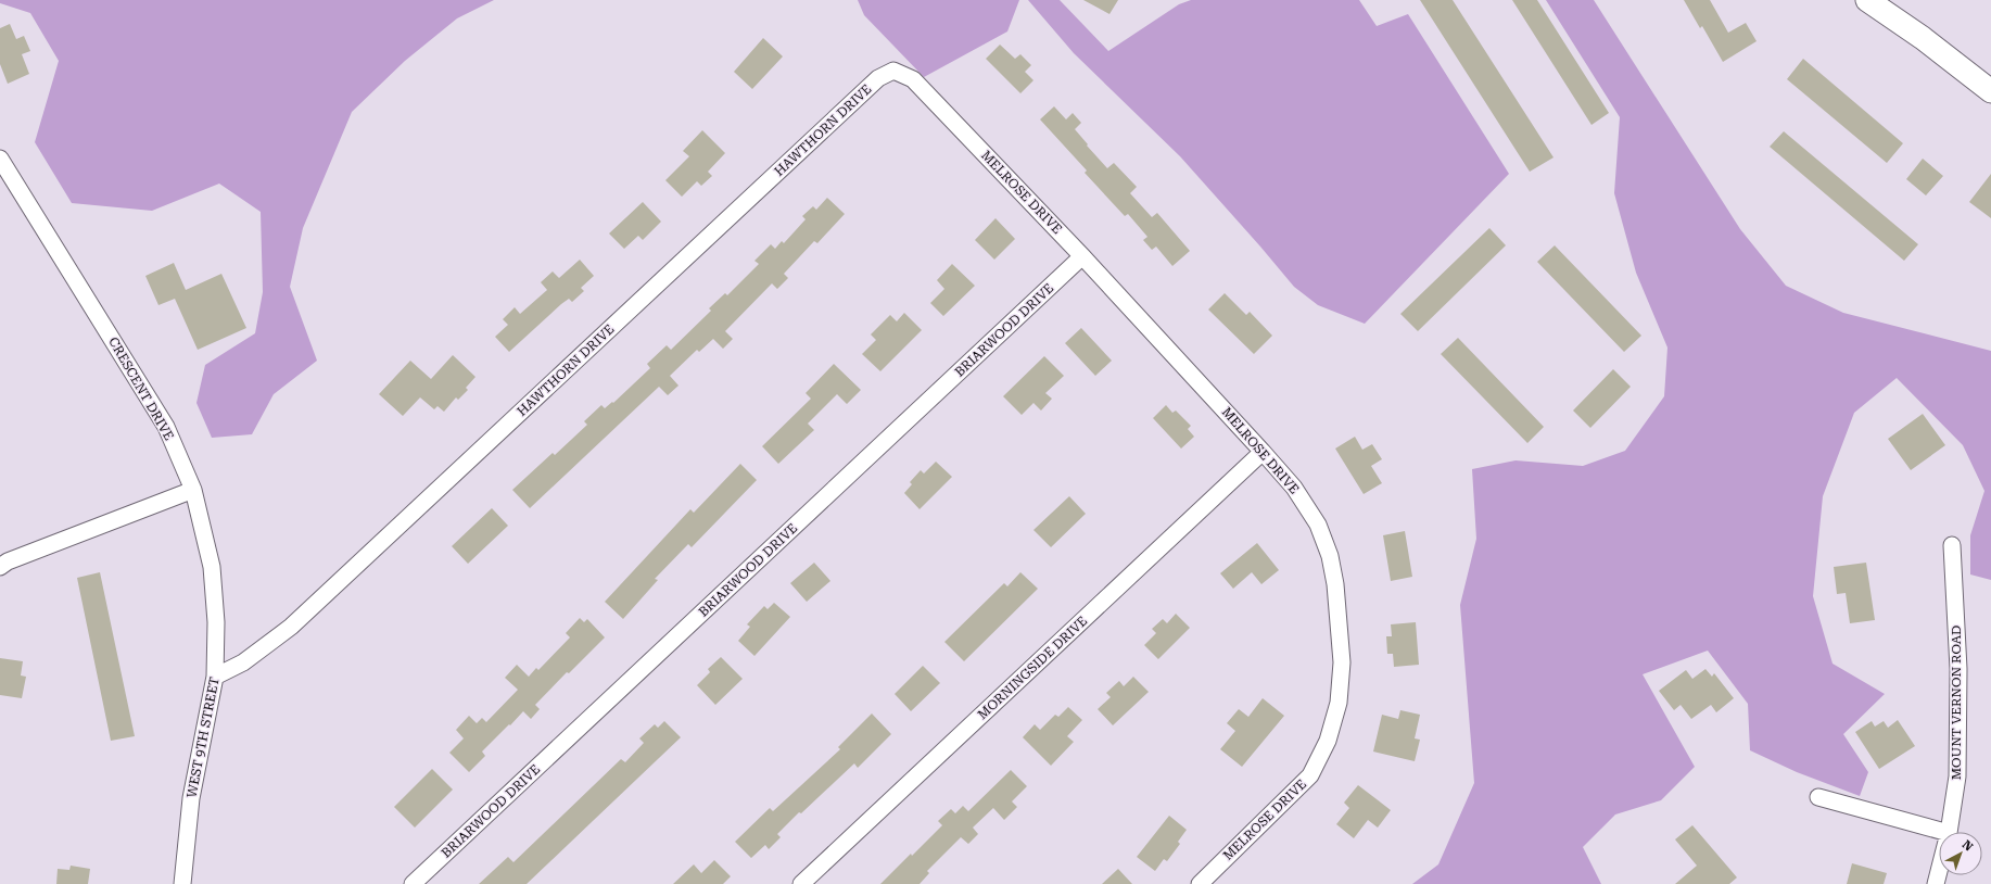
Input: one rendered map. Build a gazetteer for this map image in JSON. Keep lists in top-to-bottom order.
{
  "streets": {
    "street": [
      "HAWTHORN DRIVE",
      "MELROSE DRIVE",
      "BRIARWOOD DRIVE",
      "CRESCENT DRIVE",
      "MORNINGSIDE DRIVE",
      "MOUNT VERNON ROAD",
      "WEST 9TH STREET"
    ]
  },
  "crossings": [
    ["HAWTHORN DRIVE", "MELROSE DRIVE"],
    ["HAWTHORN DRIVE", "WEST 9TH STREET"],
    ["MELROSE DRIVE", "BRIARWOOD DRIVE"],
    ["MELROSE DRIVE", "MORNINGSIDE DRIVE"],
    ["CRESCENT DRIVE", "WEST 9TH STREET"]
  ],
  "north": "top right"
}
